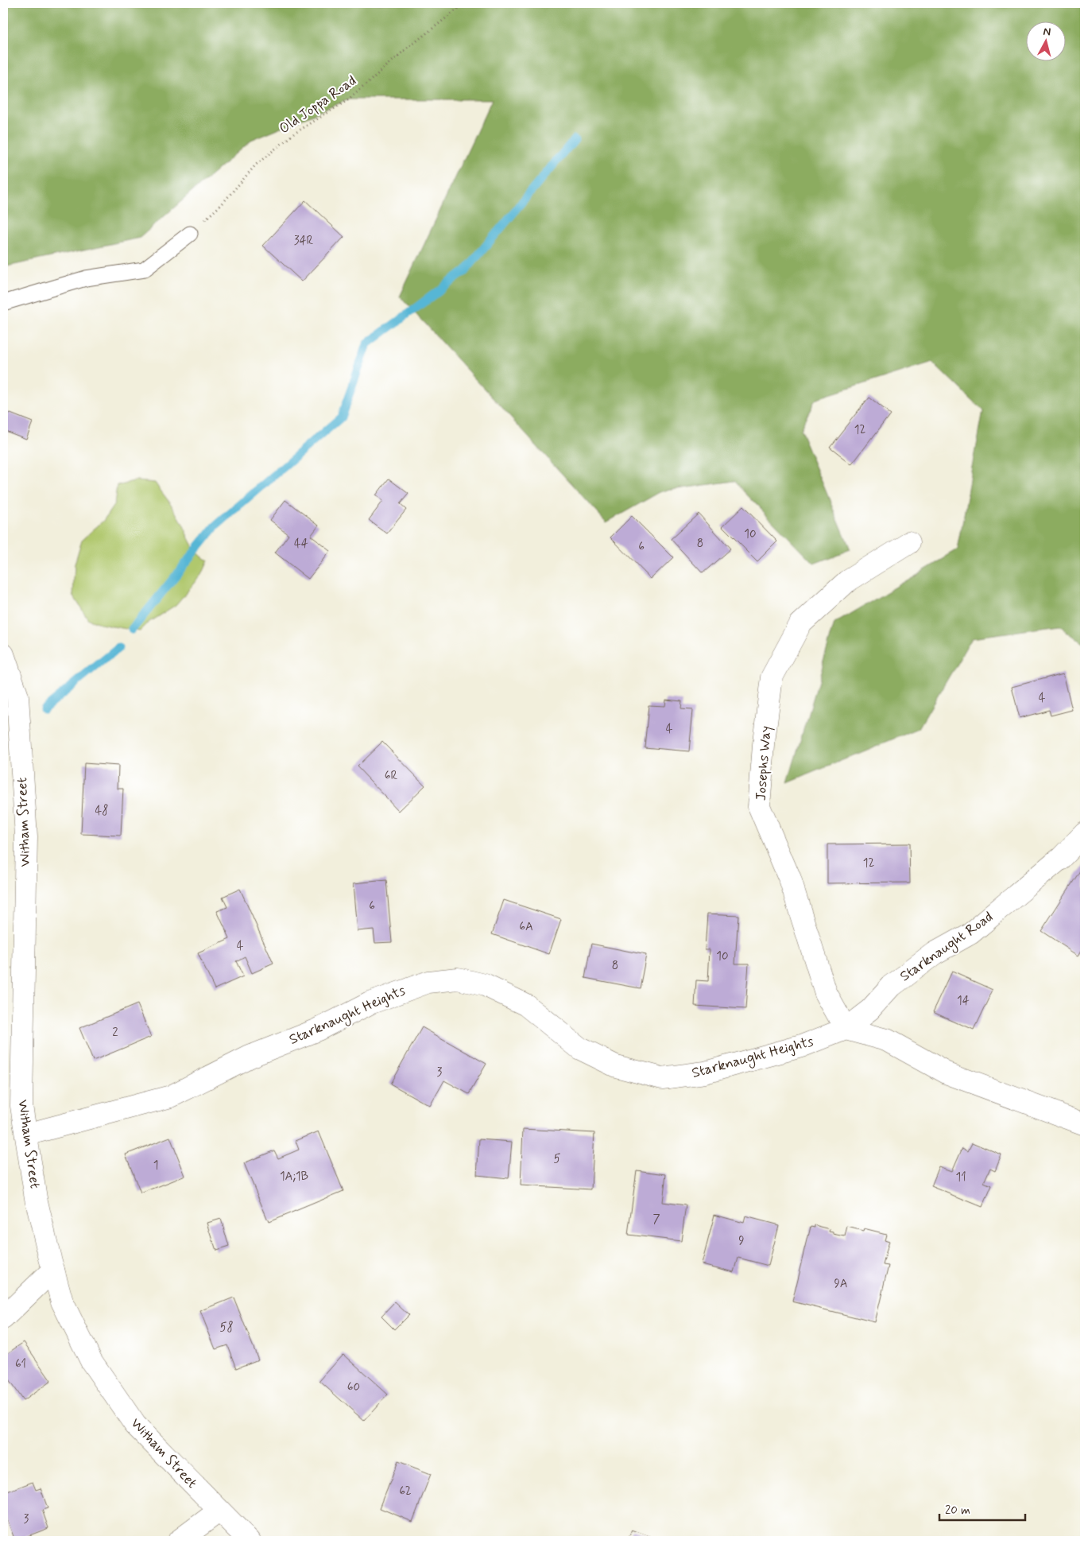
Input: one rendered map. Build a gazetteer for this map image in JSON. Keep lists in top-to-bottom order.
{
  "streets": {
    "street": [
      "Josephs Way",
      "Witham Street",
      "Starknaught Road",
      "Starknaught Heights"
    ],
    "path": ["Old Joppa Road"]
  },
  "crossings": [
    ["Josephs Way", "Starknaught Road"],
    ["Josephs Way", "Starknaught Heights"],
    ["Witham Street", "Starknaught Heights"],
    ["Starknaught Road", "Starknaught Heights"]
  ],
  "house_numbers": [
    "34R",
    "12",
    "10",
    "44",
    "8",
    "6",
    "4",
    "4",
    "6R",
    "48",
    "12",
    "6",
    "6A",
    "4",
    "10",
    "8",
    "14",
    "2",
    "3",
    "5",
    "1",
    "1A;1B",
    "11",
    "7",
    "9",
    "9A",
    "58",
    "61",
    "60",
    "62",
    "3"
  ],
  "scale_bar": "20 m",
  "north": "top"
}
